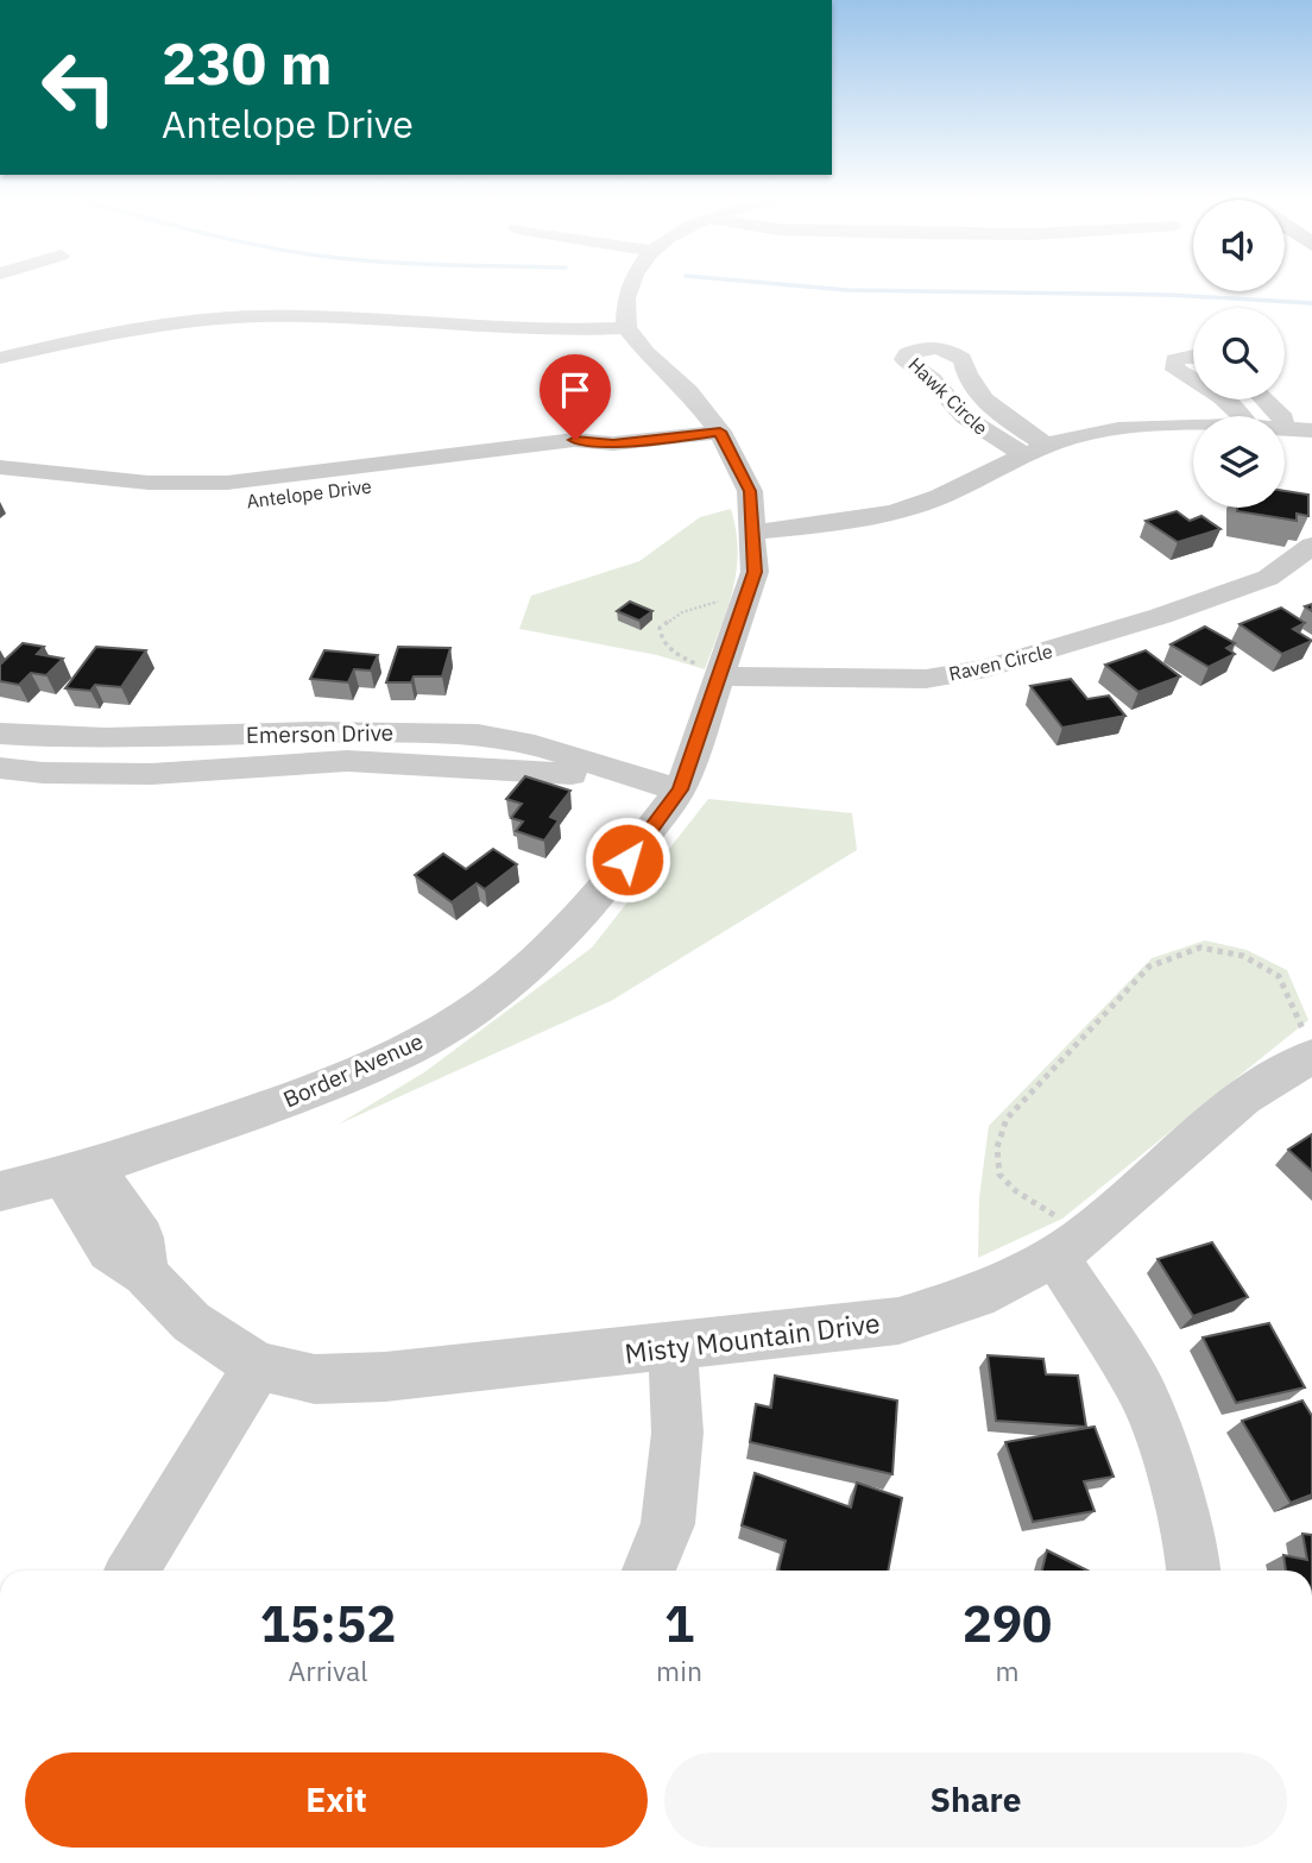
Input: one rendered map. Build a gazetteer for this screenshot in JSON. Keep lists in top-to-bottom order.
{
  "streets": {
    "street": [
      "Hawk Circle",
      "Antelope Drive",
      "Raven Circle",
      "Emerson Drive",
      "Border Avenue",
      "Misty Mountain Drive"
    ]
  },
  "crossings": [
    ["Antelope Drive", "Border Avenue"],
    ["Raven Circle", "Border Avenue"],
    ["Emerson Drive", "Border Avenue"],
    ["Border Avenue", "Misty Mountain Drive"]
  ],
  "page": {
    "turn": ["230 m", "Antelope Drive"],
    "eta": [
      "15:52",
      "Arrival",
      "1",
      "min",
      "290",
      "m"
    ],
    "buttons": ["Exit", "Share"]
  }
}
